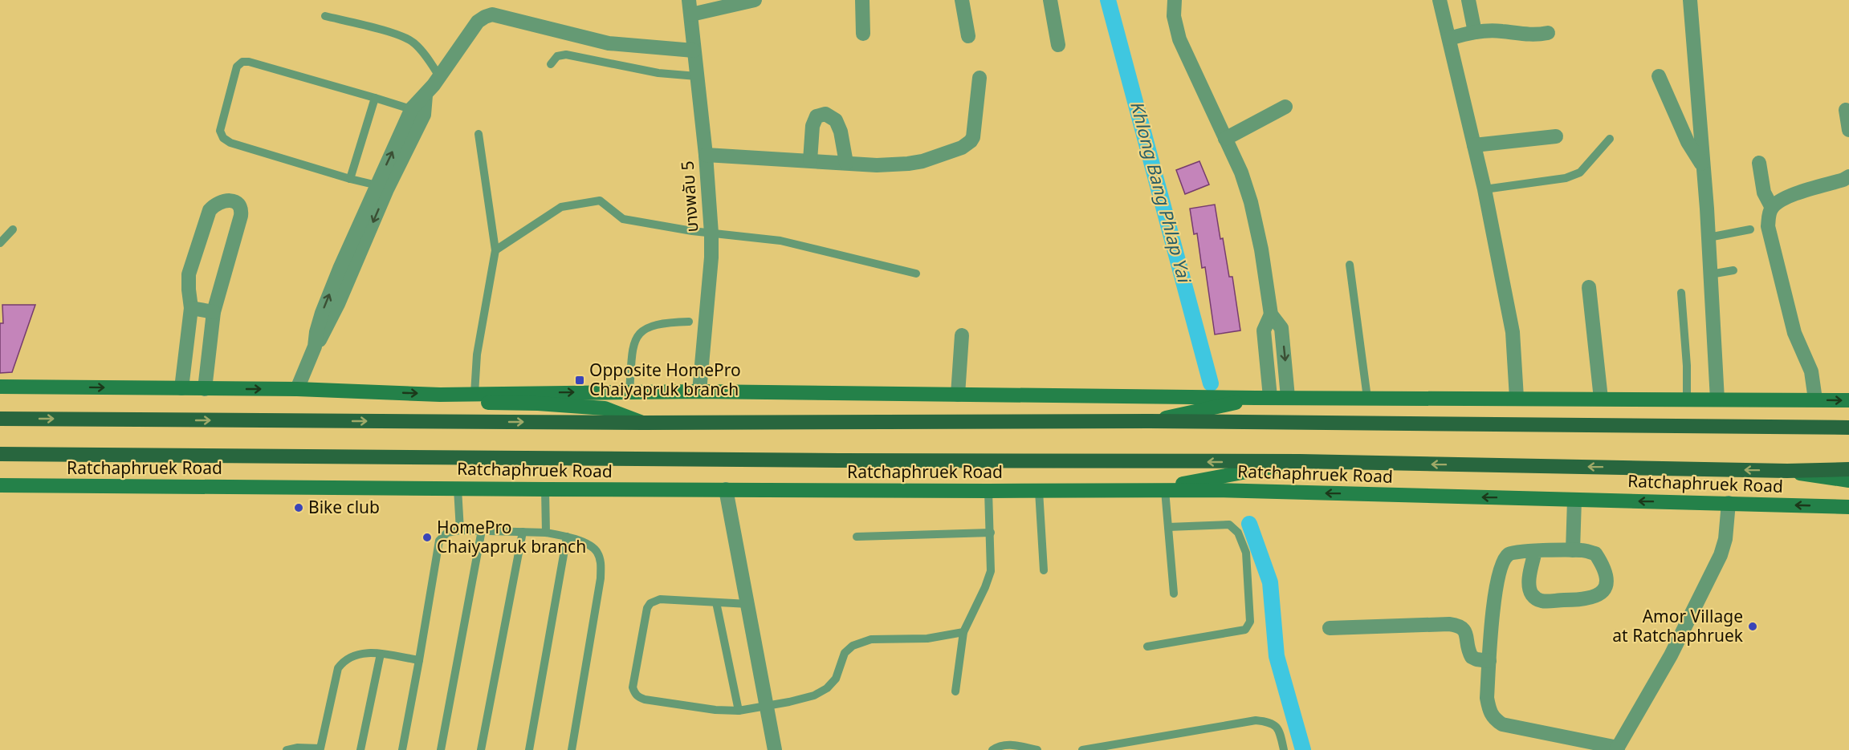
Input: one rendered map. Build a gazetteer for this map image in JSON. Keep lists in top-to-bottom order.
{
  "streets": {
    "main road": ["Ratchaphruek Road"],
    "street": ["บางพลับ 5"]
  },
  "water": ["Khlong Bang Phlap Yai"],
  "places": {
    "transit": ["Opposite HomePro Chaiyapruk branch"],
    "other": ["Bike club", "HomePro Chaiyapruk branch", "Amor Village at Ratchaphruek"]
  }
}
